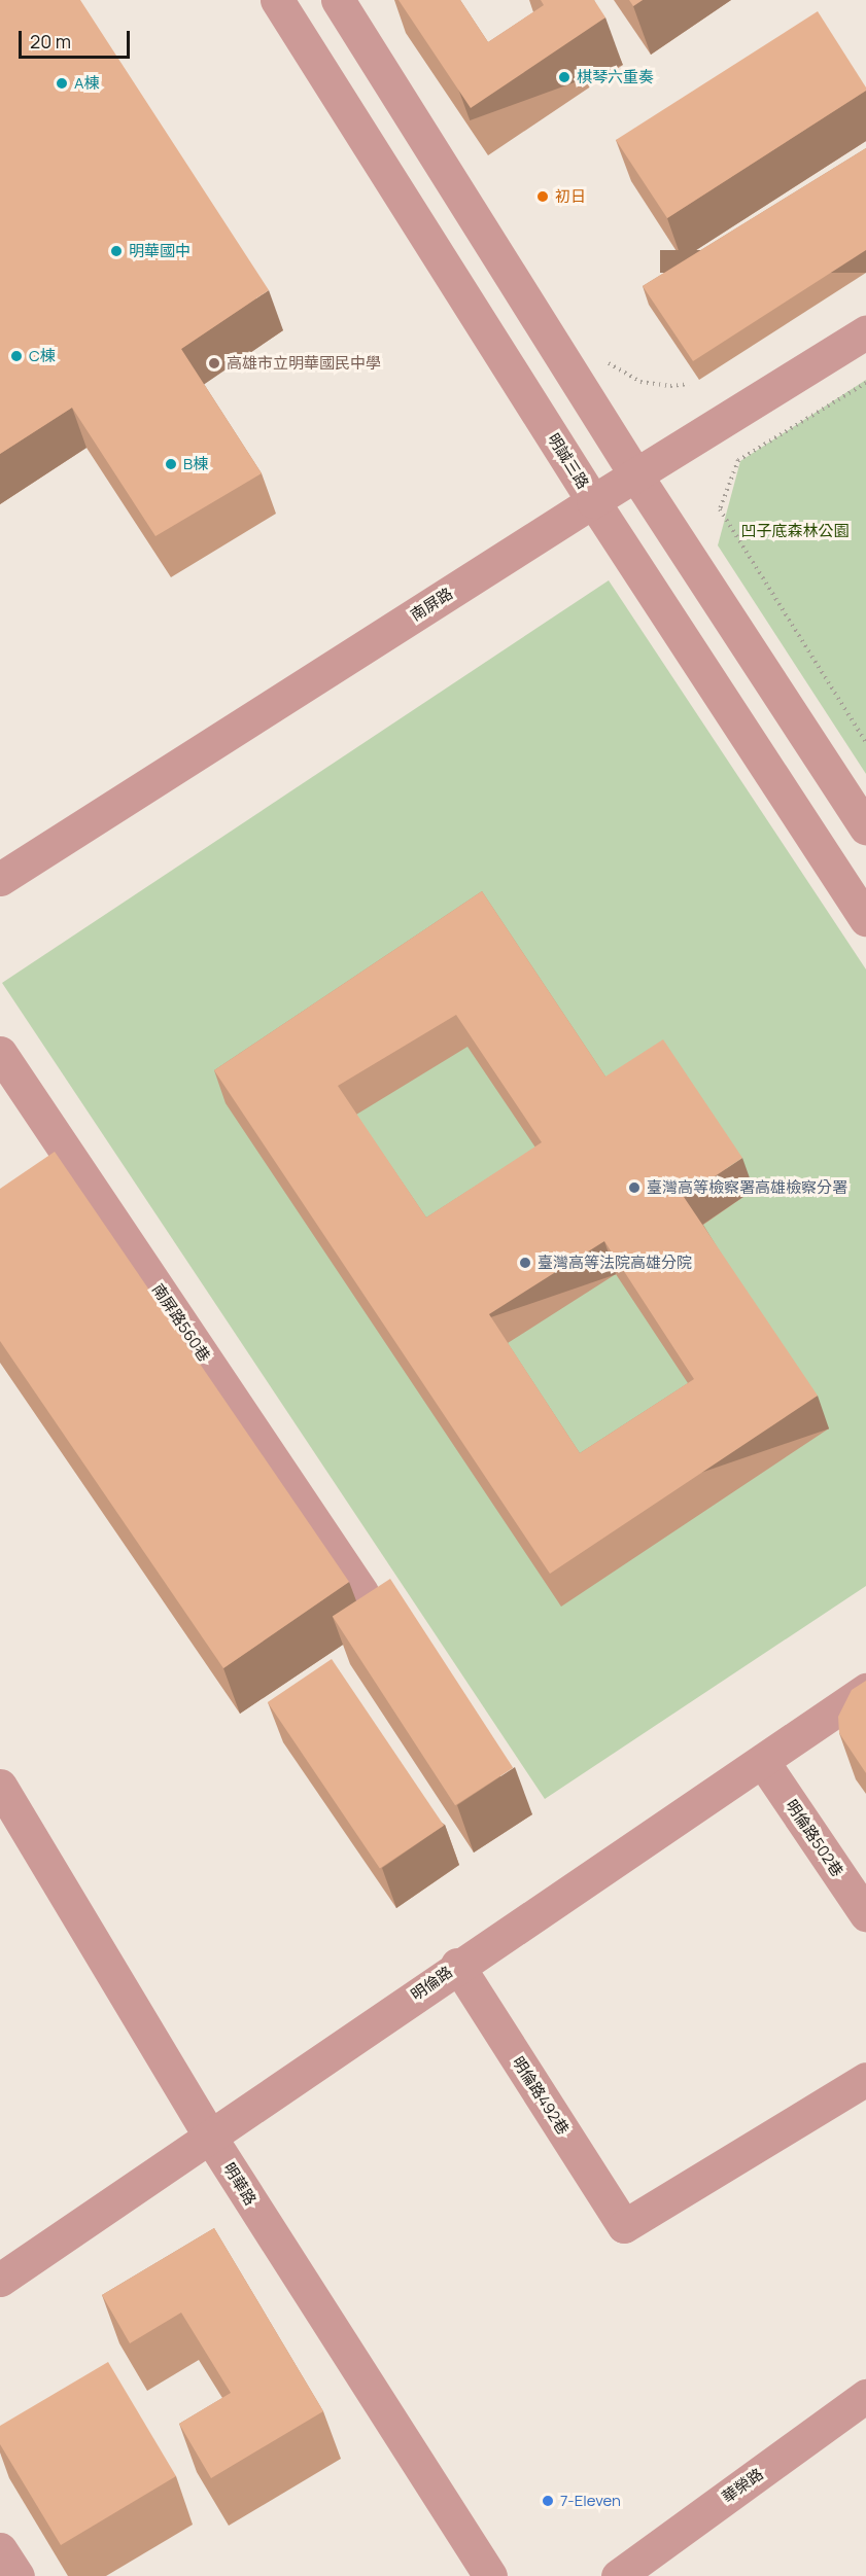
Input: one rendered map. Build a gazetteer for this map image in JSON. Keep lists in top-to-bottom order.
{
  "streets": {
    "street": [
      "明誠三路",
      "南屏路",
      "南屏路560巷",
      "明倫路502巷",
      "明倫路",
      "明倫路492巷",
      "明華路",
      "華榮路"
    ]
  },
  "crossings": [
    ["明誠三路", "南屏路"],
    ["明倫路502巷", "明倫路"],
    ["明倫路", "明倫路492巷"],
    ["明倫路", "明華路"]
  ],
  "parks": ["凹子底森林公園"],
  "places": [
    "棋琴六重奏",
    "A棟",
    "初日",
    "明華國中",
    "C棟",
    "高雄市立明華國民中學",
    "B棟",
    "臺灣高等檢察署高雄檢察分署",
    "臺灣高等法院高雄分院",
    "7-Eleven"
  ],
  "scale_bar": "20 m"
}
